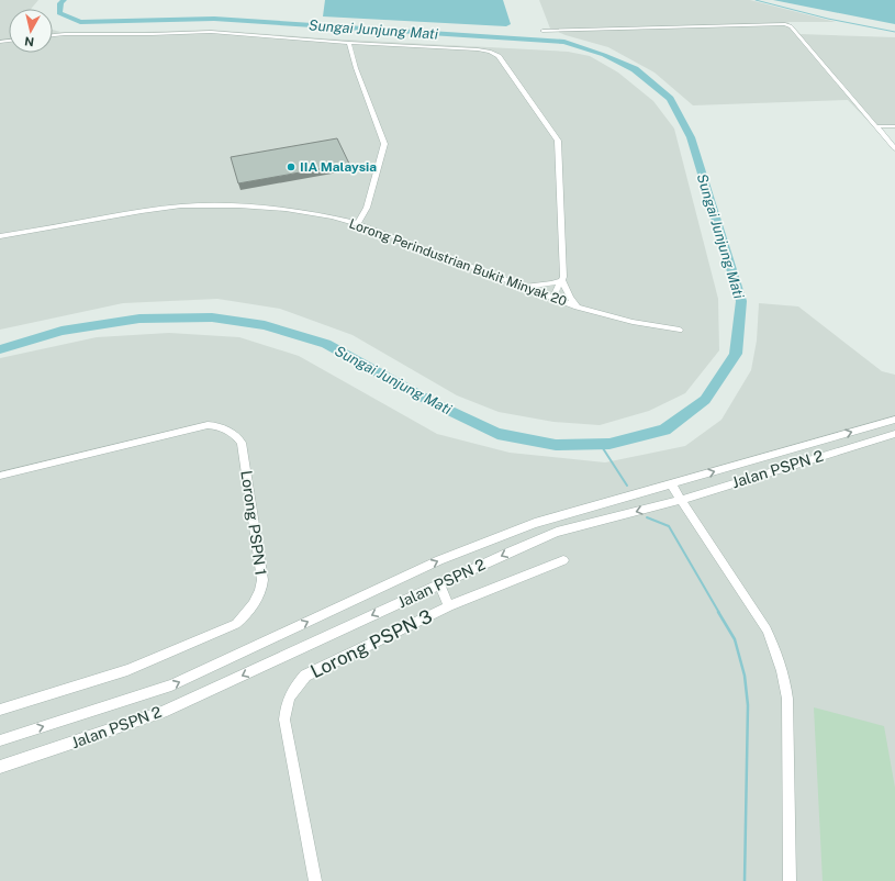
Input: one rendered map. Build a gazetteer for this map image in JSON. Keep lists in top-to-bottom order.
{
  "streets": {
    "street": [
      "Lorong Perindustrian Bukit Minyak 20",
      "Jalan PSPN 2",
      "Lorong PSPN 1",
      "Lorong PSPN 3"
    ]
  },
  "water": ["Sungai Junjung Mati"],
  "places": ["IIA Malaysia"],
  "north": "bottom"
}
